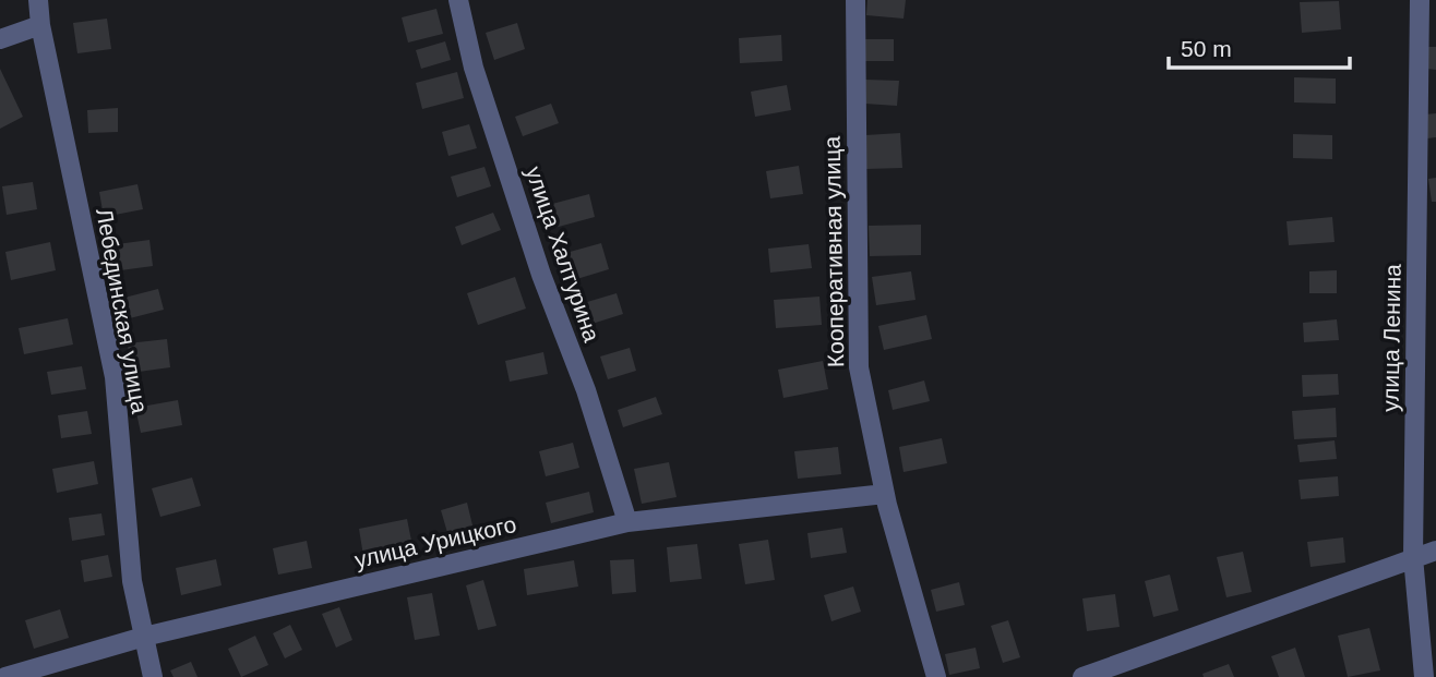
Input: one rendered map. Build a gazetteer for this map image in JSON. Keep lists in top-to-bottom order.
{
  "streets": {
    "street": [
      "Кооперативная улица",
      "улица Халтурина",
      "Лебединская улица",
      "улица Ленина",
      "улица Урицкого"
    ]
  },
  "crossings": [
    ["Кооперативная улица", "улица Урицкого"],
    ["улица Халтурина", "улица Урицкого"],
    ["Лебединская улица", "улица Урицкого"]
  ],
  "scale_bar": "50 m"
}
